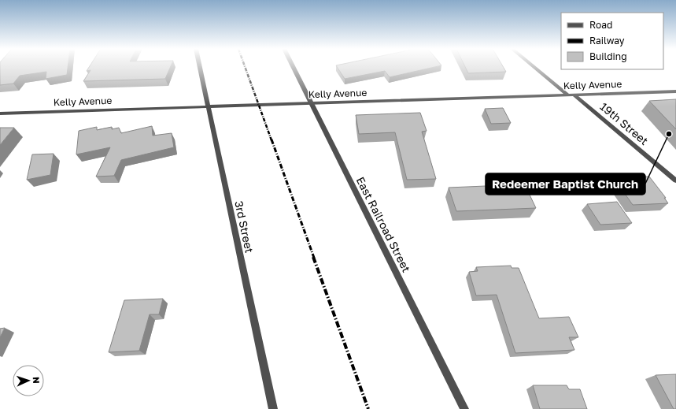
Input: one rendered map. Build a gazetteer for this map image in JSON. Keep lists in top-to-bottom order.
{
  "streets": {
    "street": [
      "Kelly Avenue",
      "19th Street",
      "East Railroad Street",
      "3rd Street"
    ]
  },
  "crossings": [
    ["Kelly Avenue", "19th Street"],
    ["Kelly Avenue", "East Railroad Street"],
    ["Kelly Avenue", "3rd Street"]
  ],
  "places": ["Redeemer Baptist Church"],
  "legend": ["Road", "Railway", "Building"],
  "north": "right"
}
